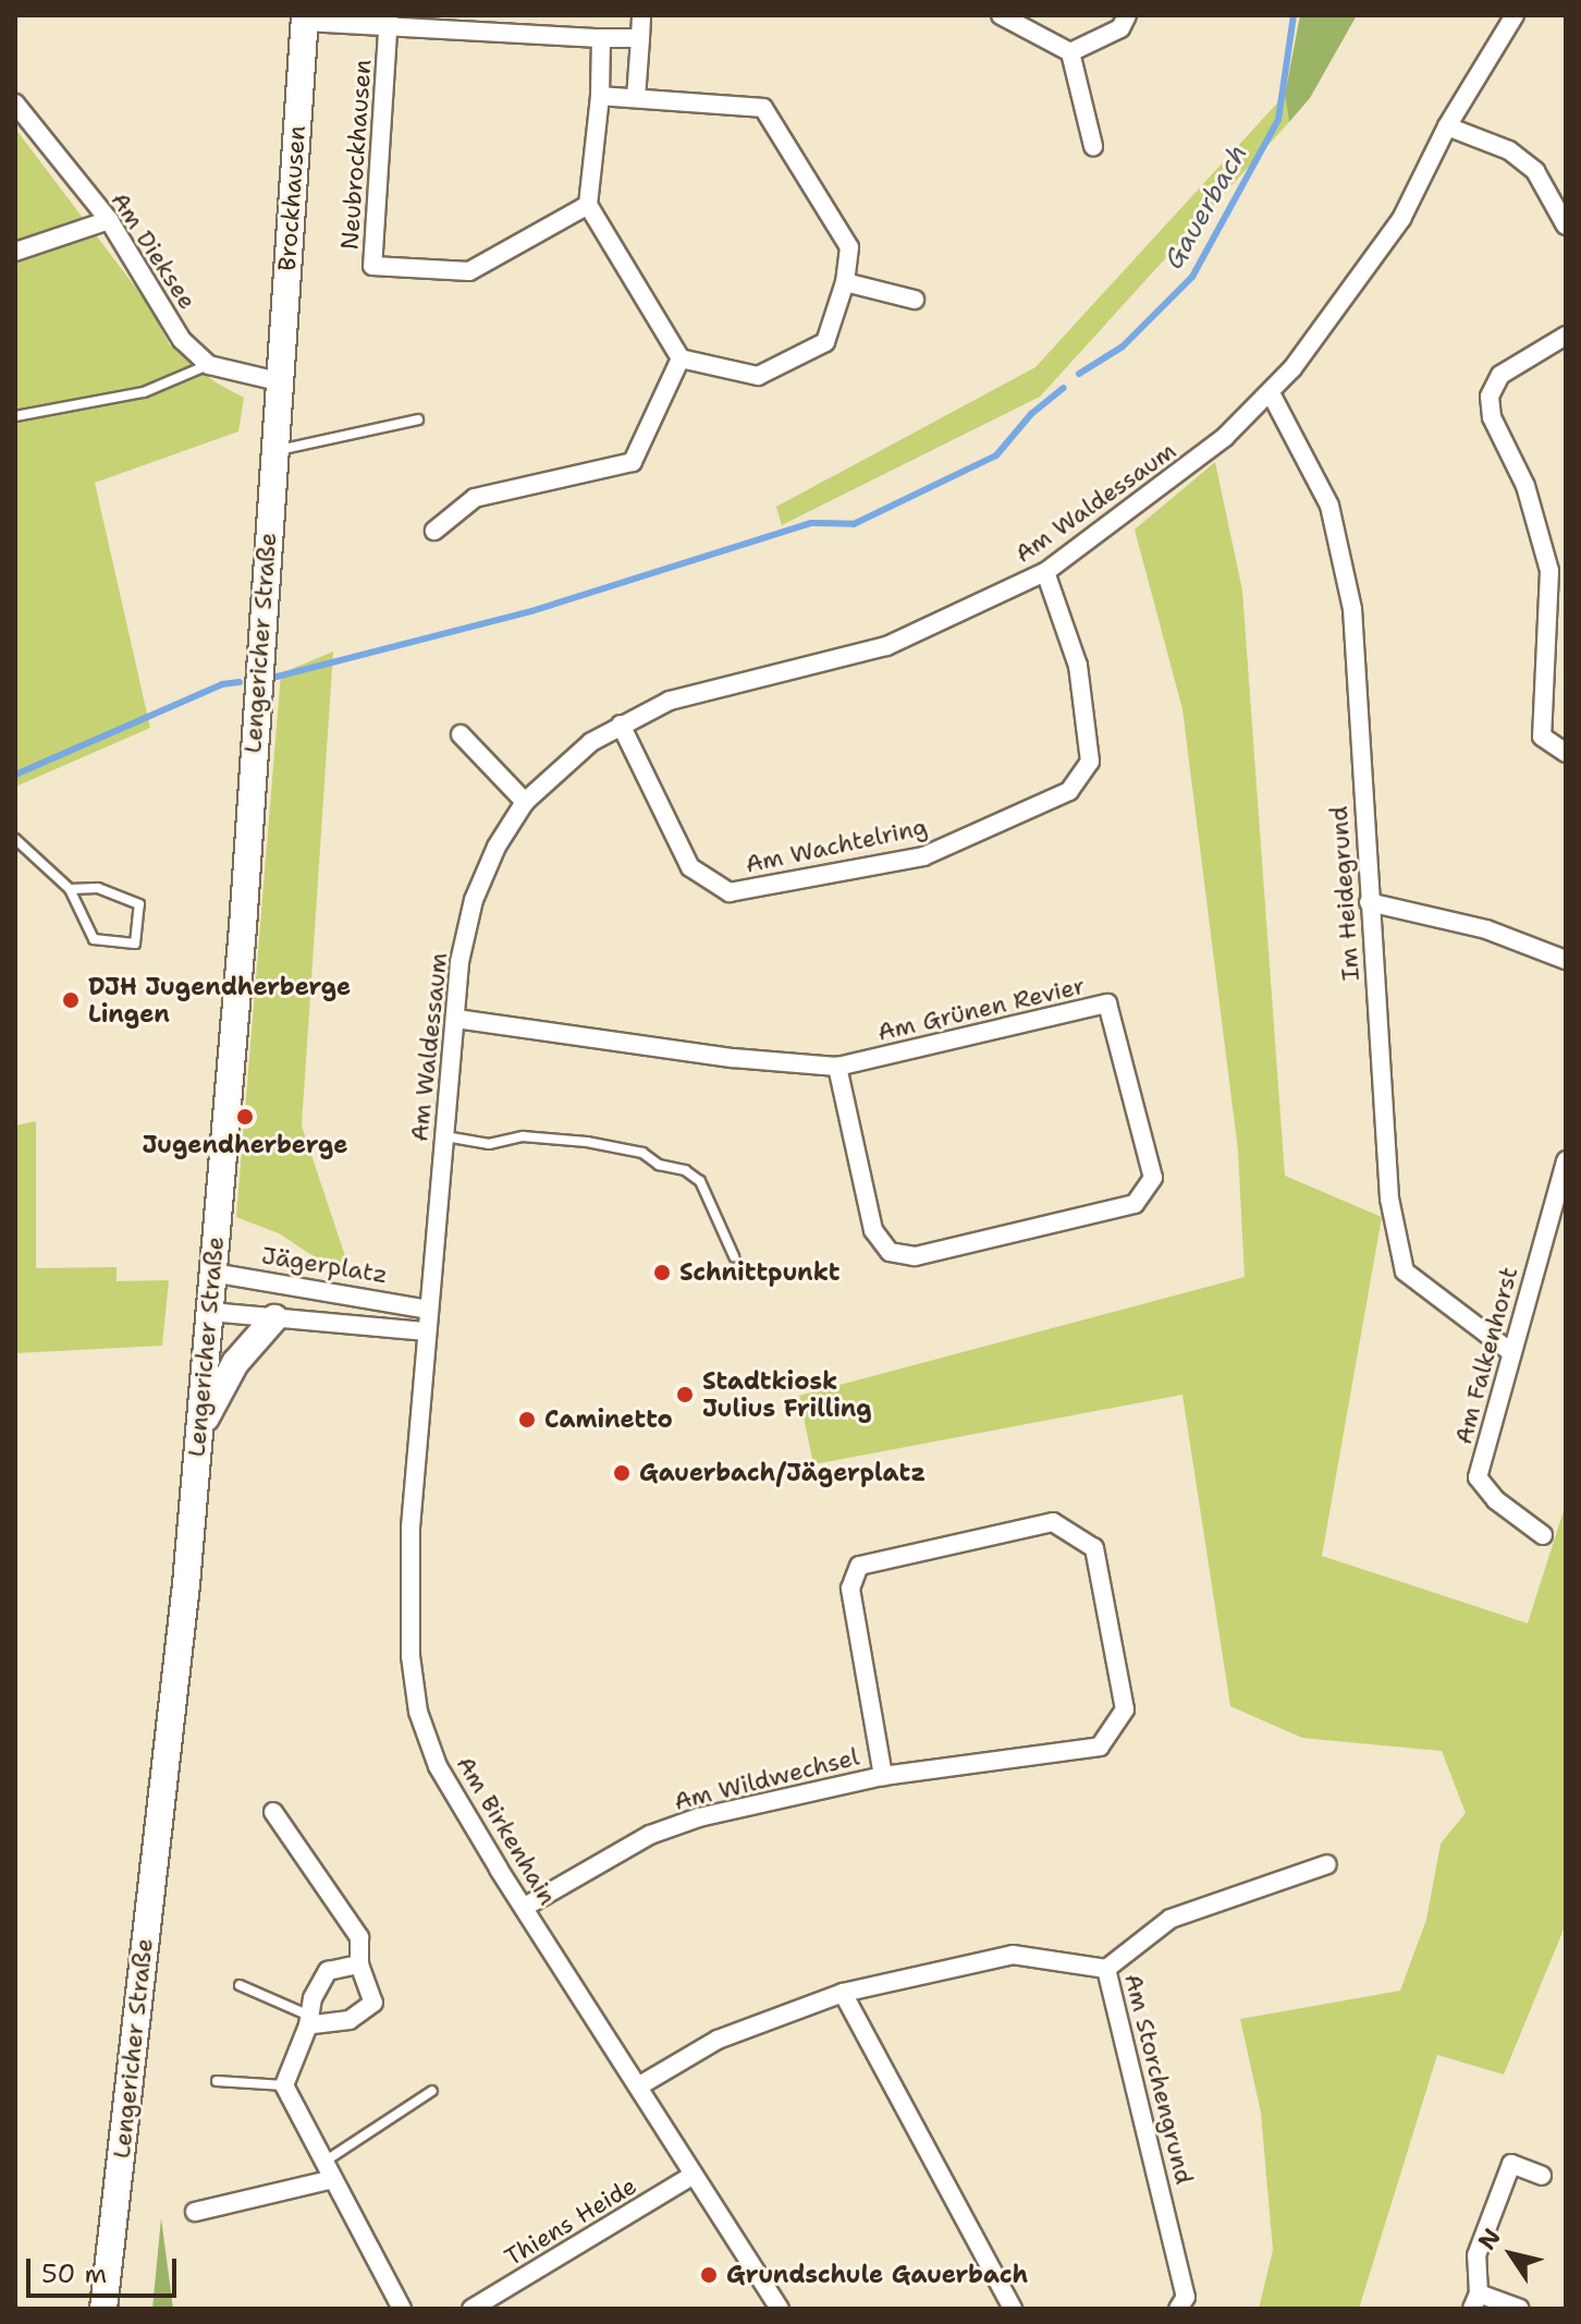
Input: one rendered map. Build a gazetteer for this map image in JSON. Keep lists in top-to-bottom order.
{
  "streets": {
    "main road": ["Brockhausen", "Lengericher Straße"],
    "street": [
      "Neubrockhausen",
      "Am Dieksee",
      "Am Waldessaum",
      "Am Wachtelring",
      "Im Heidegrund",
      "Am Grünen Revier",
      "Jägerplatz",
      "Am Falkenhorst",
      "Am Wildwechsel",
      "Am Birkenhain",
      "Am Storchengrund",
      "Thiens Heide"
    ]
  },
  "crossings": [
    ["Brockhausen", "Lengericher Straße"],
    ["Am Waldessaum", "Am Wachtelring"],
    ["Am Waldessaum", "Im Heidegrund"],
    ["Am Waldessaum", "Am Grünen Revier"],
    ["Am Waldessaum", "Jägerplatz"],
    ["Am Waldessaum", "Am Birkenhain"],
    ["Lengericher Straße", "Jägerplatz"],
    ["Im Heidegrund", "Am Falkenhorst"],
    ["Jägerplatz", "Am Birkenhain"],
    ["Am Wildwechsel", "Am Birkenhain"],
    ["Am Birkenhain", "Am Storchengrund"],
    ["Am Birkenhain", "Thiens Heide"]
  ],
  "water": ["Gauerbach"],
  "places": [
    "DJH Jugendherberge Lingen",
    "Jugendherberge",
    "Schnittpunkt",
    "Stadtkiosk Julius Frilling",
    "Caminetto",
    "Gauerbach/Jägerplatz",
    "Grundschule Gauerbach"
  ],
  "scale_bar": "50 m",
  "north": "top left"
}
